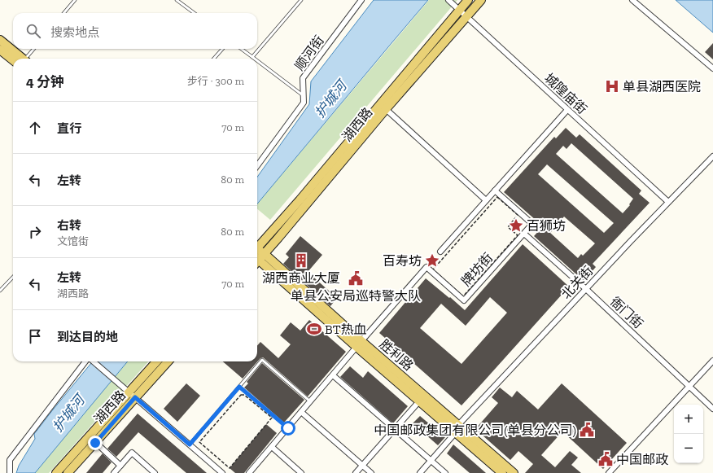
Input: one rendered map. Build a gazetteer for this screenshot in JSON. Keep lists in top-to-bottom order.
{
  "streets": {
    "main road": ["湖西路", "胜利路"],
    "street": [
      "顺河街",
      "城隍庙街",
      "牌坊街",
      "北关街",
      "衙门街"
    ]
  },
  "crossings": [
    ["城隍庙街", "湖西路"],
    ["城隍庙街", "北关街"],
    ["牌坊街", "衙门街"],
    ["牌坊街", "胜利路"],
    ["北关街", "衙门街"],
    ["北关街", "胜利路"]
  ],
  "water": ["护城河"],
  "places": {
    "hospital": ["单县湖西医院"],
    "place": ["百狮坊", "百寿坊"],
    "building": ["湖西商业大厦"],
    "public building": ["单县公安局巡特警大队", "中国邮政集团有限公司(单县分公司)", "中国邮政"],
    "sports": ["BT热血"]
  },
  "page": {
    "search": "搜索地点",
    "heading": ["4 分钟", "步行 · 300 m"],
    "list": [
      ["直行", "70 m"],
      ["左转", "80 m"],
      ["右转", "文馆街", "80 m"],
      ["左转", "湖西路", "70 m"],
      "到达目的地"
    ],
    "map_buttons": ["+", "−"]
  }
}
